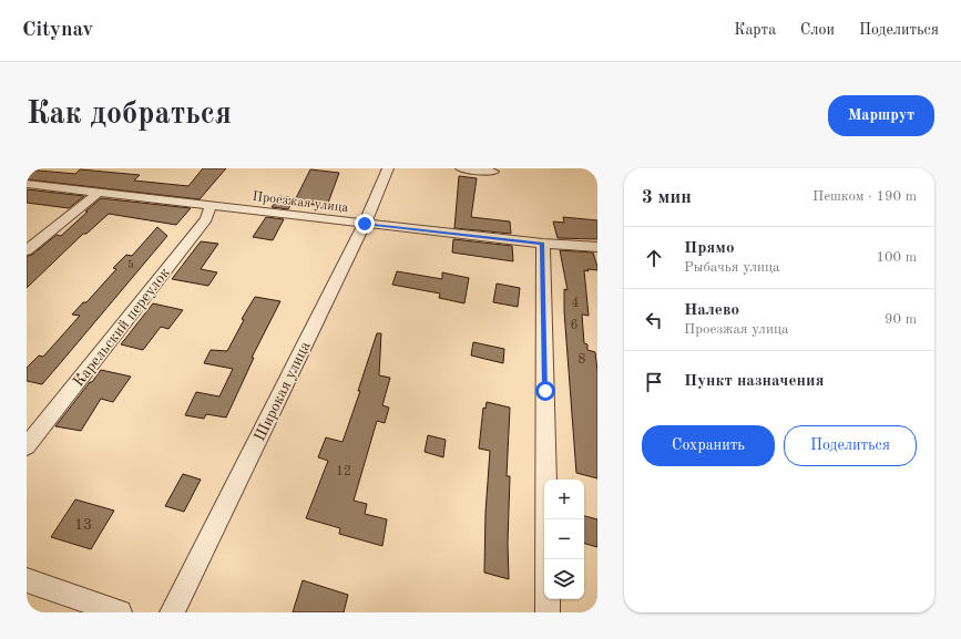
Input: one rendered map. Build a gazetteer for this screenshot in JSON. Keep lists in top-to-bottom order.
{
  "streets": {
    "street": ["Проезжая улица", "Карельский переулок", "Широкая улица"]
  },
  "crossings": [
    ["Проезжая улица", "Карельский переулок"],
    ["Проезжая улица", "Широкая улица"]
  ],
  "house_numbers": [
    "5",
    "4",
    "6",
    "8",
    "12",
    "13"
  ],
  "page": {
    "header": "Citynav",
    "nav": ["Карта", "Слои", "Поделиться"],
    "buttons": [
      "Маршрут",
      ["Сохранить", "Поделиться"]
    ],
    "title": "Как добраться",
    "heading": ["3 мин", "Пешком · 190 m"],
    "list": [
      ["Прямо", "Рыбачья улица", "100 m"],
      ["Налево", "Проезжая улица", "90 m"],
      "Пункт назначения"
    ],
    "map_buttons": ["+", "−"]
  }
}
